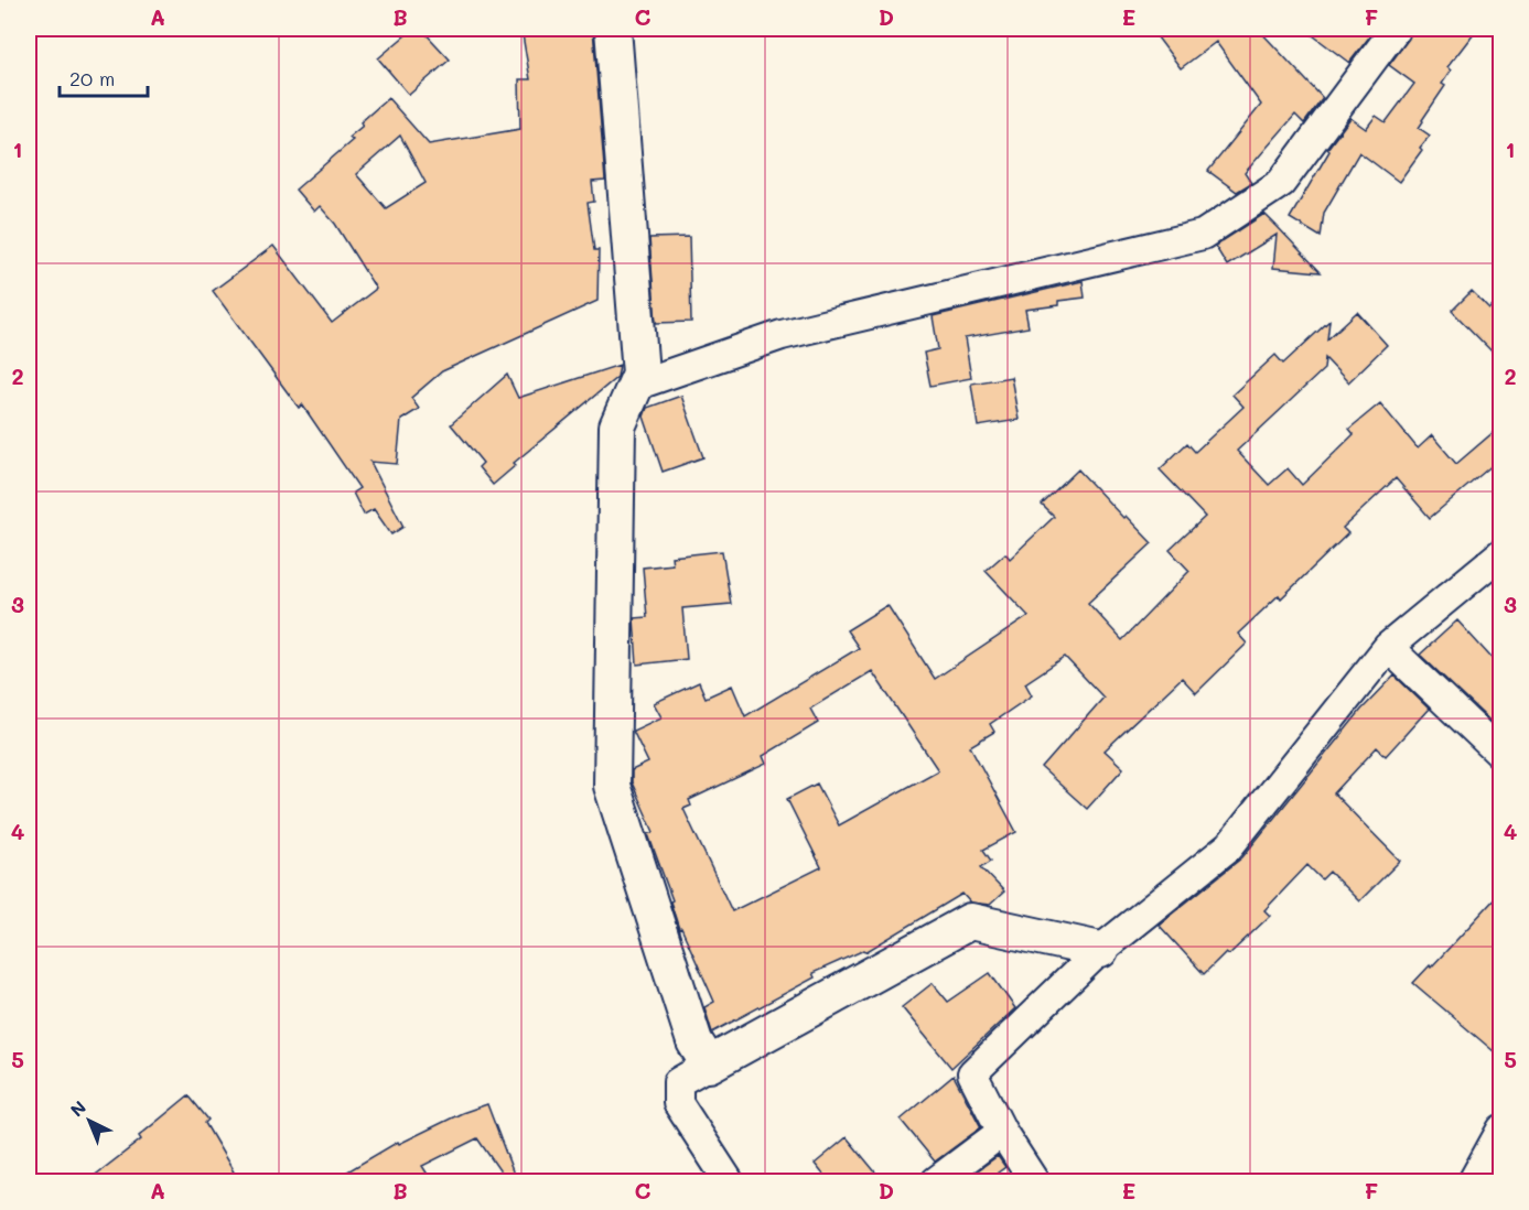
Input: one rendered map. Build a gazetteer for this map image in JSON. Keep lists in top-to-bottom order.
{
  "scale_bar": "20 m",
  "north": "top left",
  "grid": {
    "columns": [
      "A",
      "B",
      "C",
      "D",
      "E",
      "F"
    ],
    "rows": [
      "1",
      "2",
      "3",
      "4",
      "5"
    ]
  }
}
